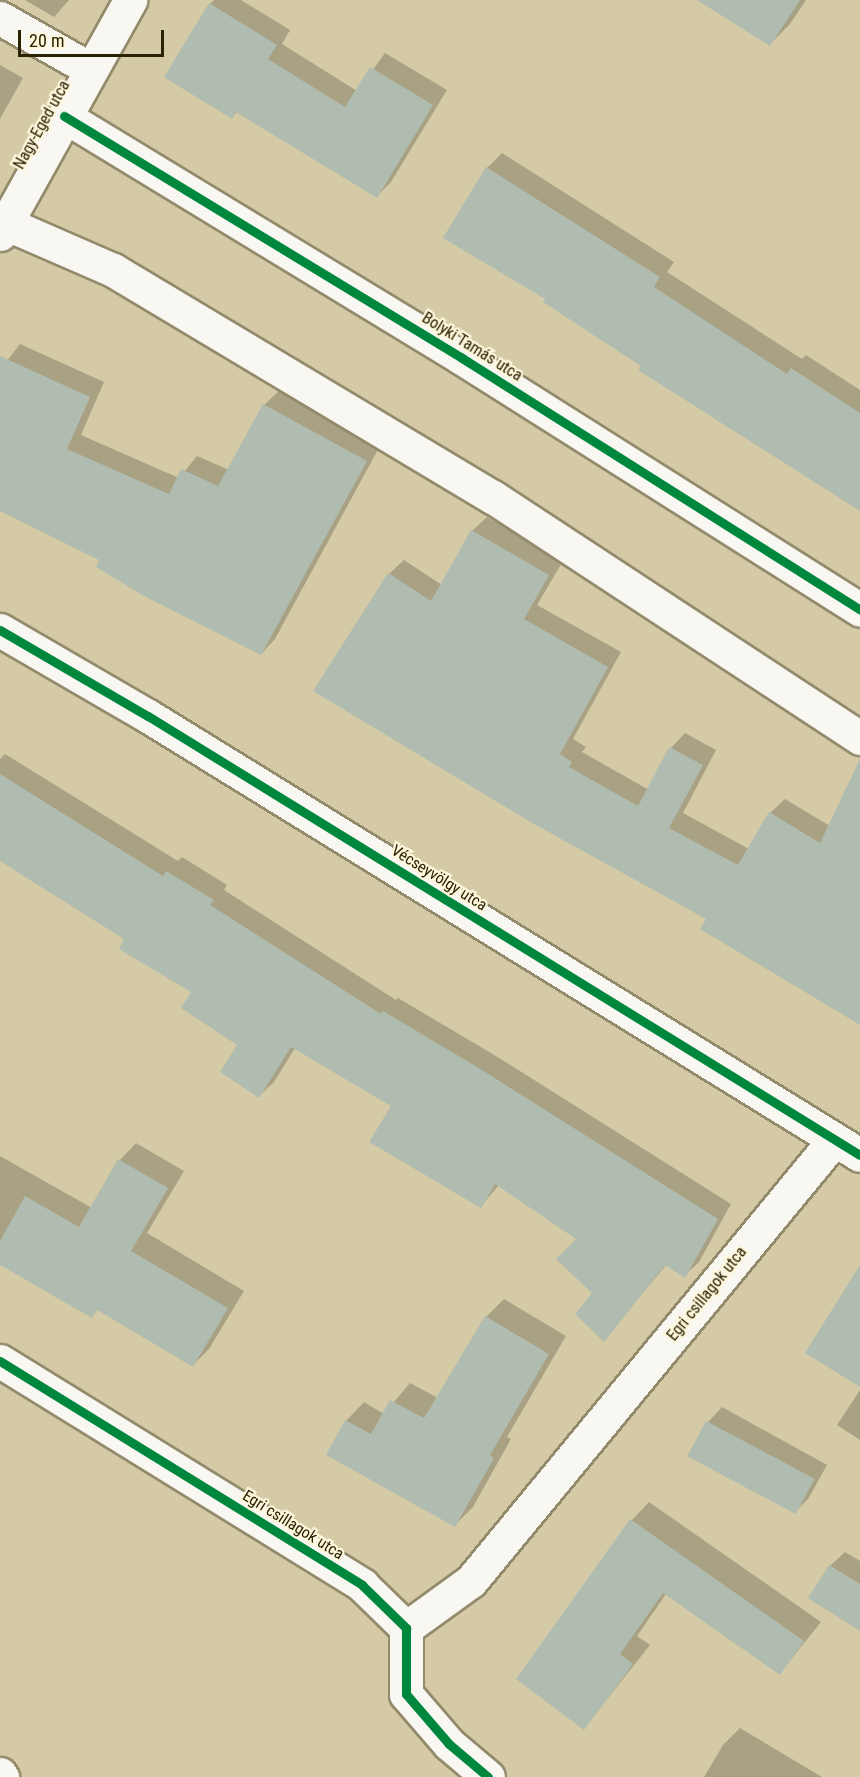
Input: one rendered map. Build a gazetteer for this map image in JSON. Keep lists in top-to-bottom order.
{
  "streets": {
    "street": [
      "Nagy-Eged utca",
      "Bolyki Tamás utca",
      "Vécseyvölgy utca",
      "Egri csillagok utca"
    ]
  },
  "crossings": [
    ["Nagy-Eged utca", "Bolyki Tamás utca"],
    ["Vécseyvölgy utca", "Egri csillagok utca"]
  ],
  "scale_bar": "20 m"
}
